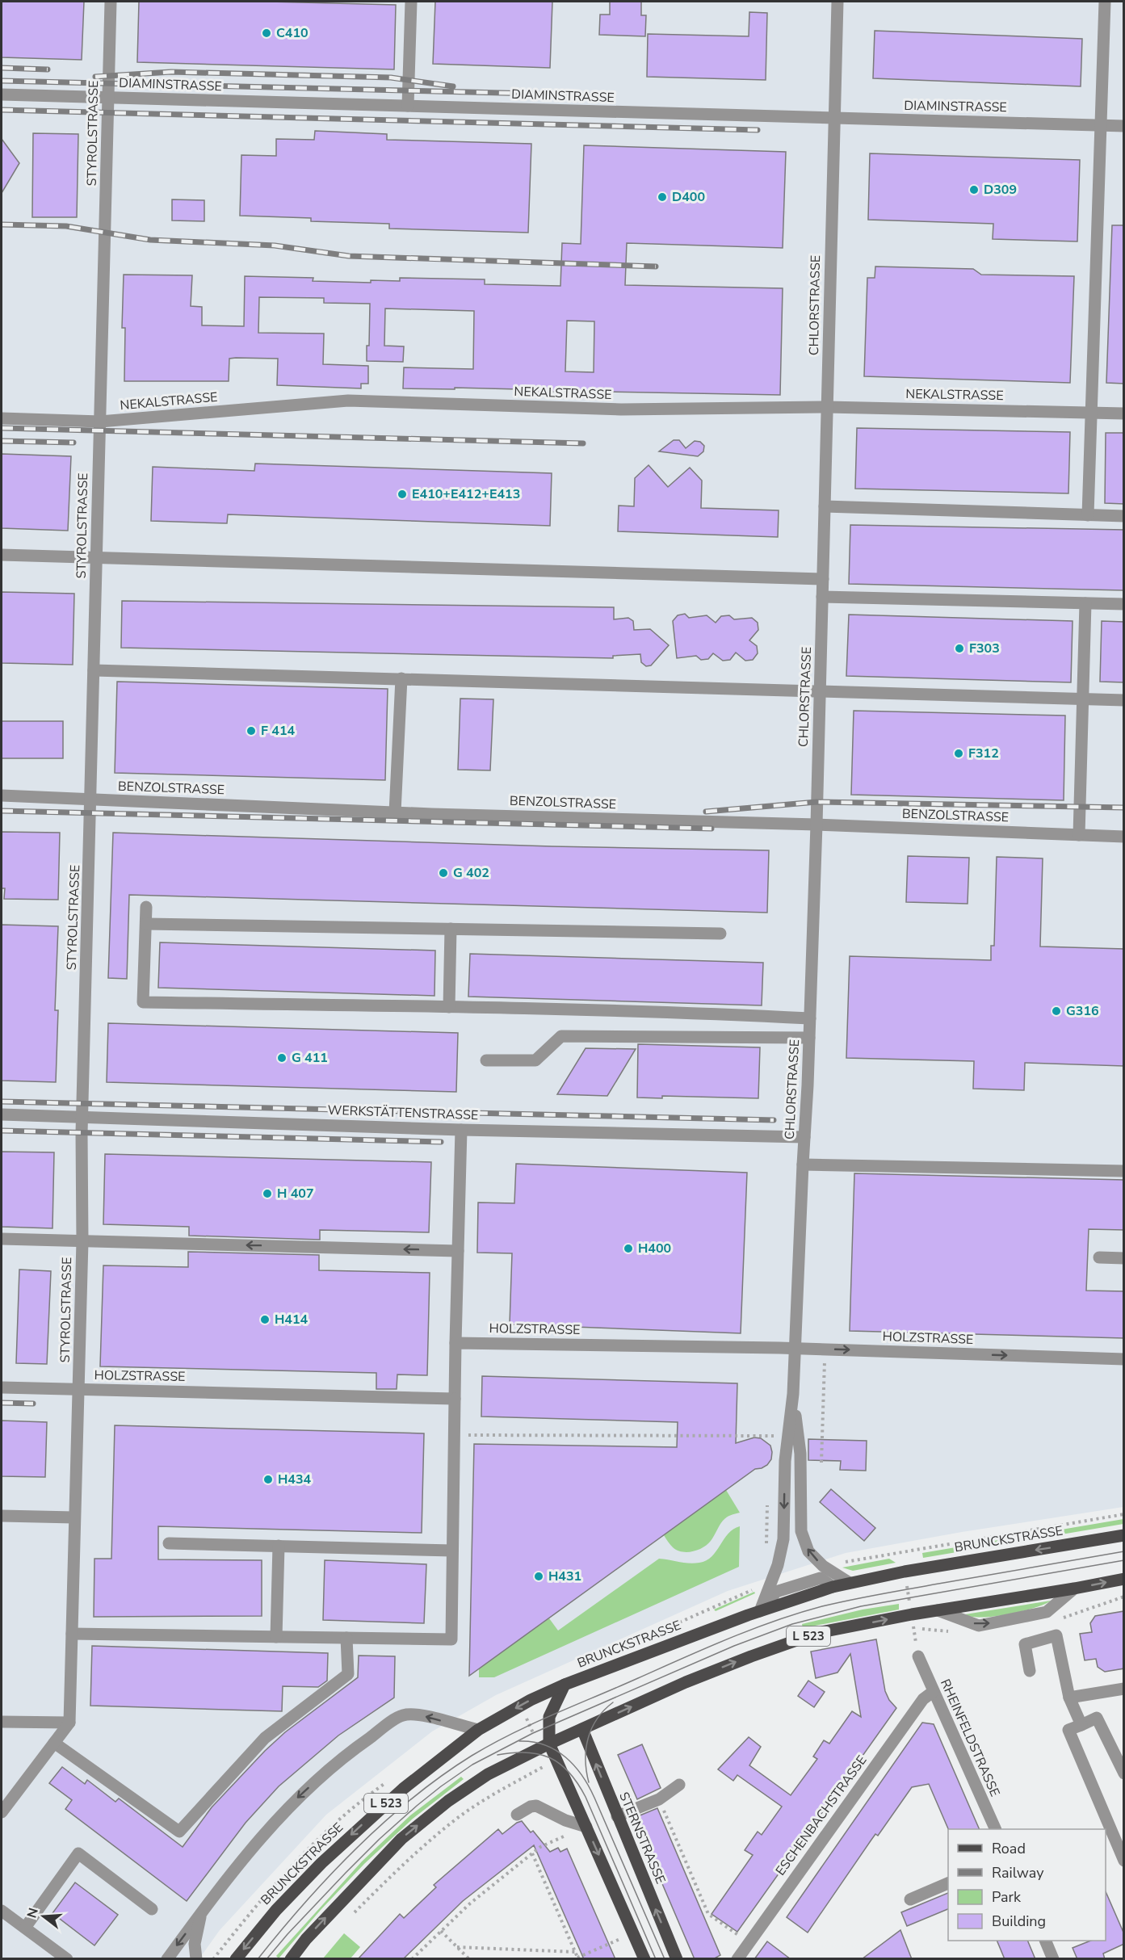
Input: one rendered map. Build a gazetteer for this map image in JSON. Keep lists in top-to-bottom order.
{
  "streets": {
    "main road": ["BRUNCKSTRASSE", "L 523", "STERNSTRASSE"],
    "street": [
      "DIAMINSTRASSE",
      "STYROLSTRASSE",
      "CHLORSTRASSE",
      "NEKALSTRASSE",
      "BENZOLSTRASSE",
      "WERKSTÄTTENSTRASSE",
      "HOLZSTRASSE",
      "RHEINFELDSTRASSE",
      "ESCHENBACHSTRASSE"
    ]
  },
  "crossings": [
    ["DIAMINSTRASSE", "STYROLSTRASSE"],
    ["DIAMINSTRASSE", "CHLORSTRASSE"],
    ["STYROLSTRASSE", "NEKALSTRASSE"],
    ["STYROLSTRASSE", "BENZOLSTRASSE"],
    ["STYROLSTRASSE", "WERKSTÄTTENSTRASSE"],
    ["STYROLSTRASSE", "HOLZSTRASSE"],
    ["CHLORSTRASSE", "NEKALSTRASSE"],
    ["CHLORSTRASSE", "BENZOLSTRASSE"],
    ["CHLORSTRASSE", "WERKSTÄTTENSTRASSE"],
    ["CHLORSTRASSE", "HOLZSTRASSE"],
    ["CHLORSTRASSE", "BRUNCKSTRASSE"],
    ["L 523", "STERNSTRASSE"],
    ["RHEINFELDSTRASSE", "ESCHENBACHSTRASSE"]
  ],
  "places": [
    "C410",
    "D309",
    "D400",
    "E410+E412+E413",
    "F303",
    "F 414",
    "F312",
    "G 402",
    "G316",
    "G 411",
    "H 407",
    "H400",
    "H414",
    "H434",
    "H431"
  ],
  "legend": [
    "Road",
    "Railway",
    "Park",
    "Building"
  ],
  "north": "left"
}
